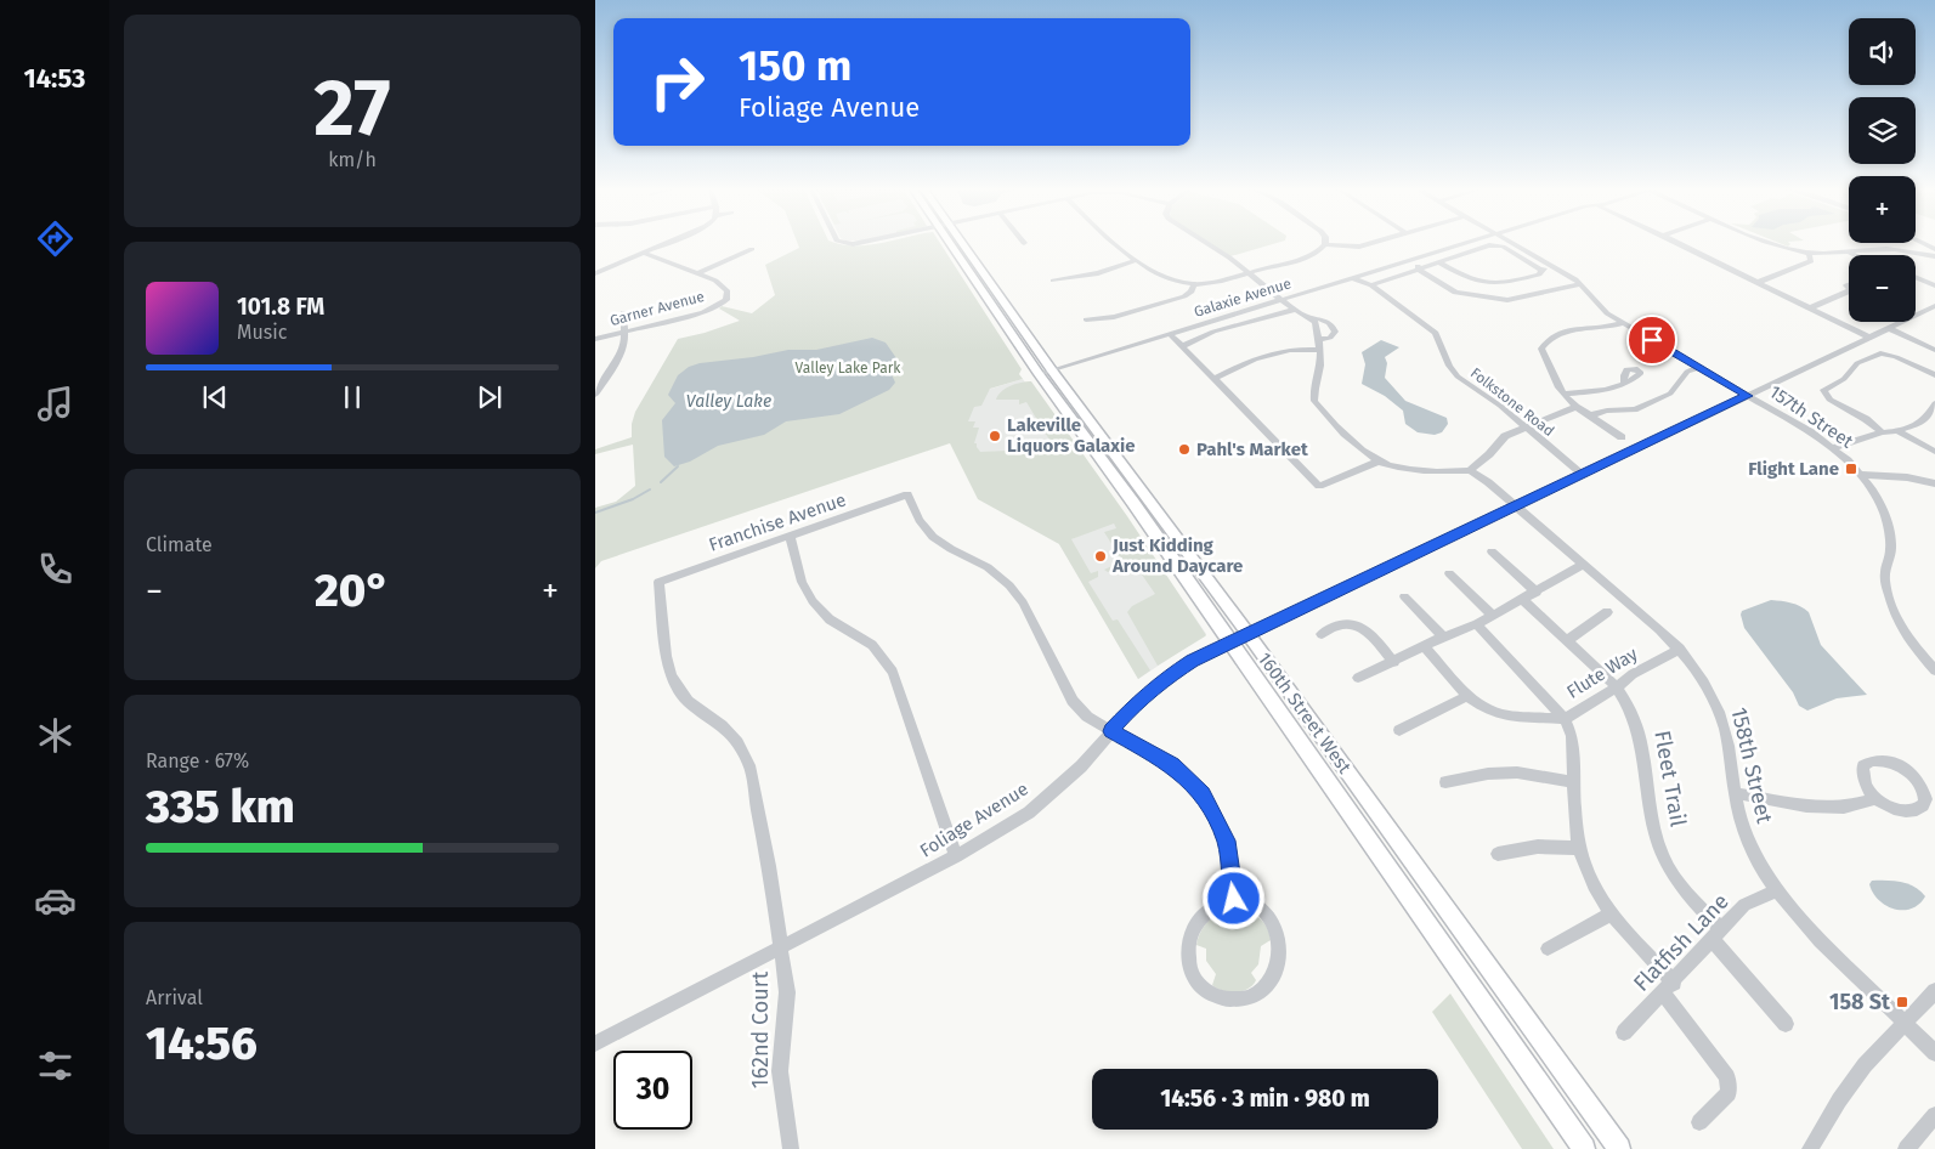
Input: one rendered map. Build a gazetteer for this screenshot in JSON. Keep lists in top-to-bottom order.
{
  "streets": {
    "main road": ["160th Street West"],
    "street": [
      "Galaxie Avenue",
      "Garner Avenue",
      "Folkstone Road",
      "157th Street",
      "Franchise Avenue",
      "Flute Way",
      "158th Street",
      "Fleet Trail",
      "Foliage Avenue",
      "Flatfish Lane",
      "162nd Court"
    ]
  },
  "crossings": [
    ["Galaxie Avenue", "Folkstone Road"],
    ["Galaxie Avenue", "160th Street West"],
    ["Folkstone Road", "Foliage Avenue"],
    ["157th Street", "Foliage Avenue"],
    ["Franchise Avenue", "Foliage Avenue"],
    ["Franchise Avenue", "162nd Court"],
    ["Flute Way", "158th Street"],
    ["Flute Way", "Fleet Trail"],
    ["160th Street West", "Foliage Avenue"],
    ["158th Street", "Foliage Avenue"],
    ["158th Street", "Flatfish Lane"],
    ["Fleet Trail", "Flatfish Lane"],
    ["Foliage Avenue", "162nd Court"]
  ],
  "water": ["Valley Lake"],
  "parks": ["Valley Lake Park"],
  "places": {
    "other": ["Lakeville Liquors Galaxie", "Pahl's Market", "Just Kidding Around Daycare"],
    "transit": ["Flight Lane", "158 St"]
  },
  "page": {
    "tabs": "14:53",
    "tile": [
      ["27", "km/h"],
      "Climate",
      ["Range · 67%", "335 km"],
      ["Arrival", "14:56"]
    ],
    "map_buttons": ["+", "−"],
    "turn": ["150 m", "Foliage Avenue"],
    "song": ["101.8 FM", "Music"],
    "heat": ["−", "20°", "+"],
    "limit": "30",
    "trip": "14:56 · 3 min · 980 m"
  }
}
